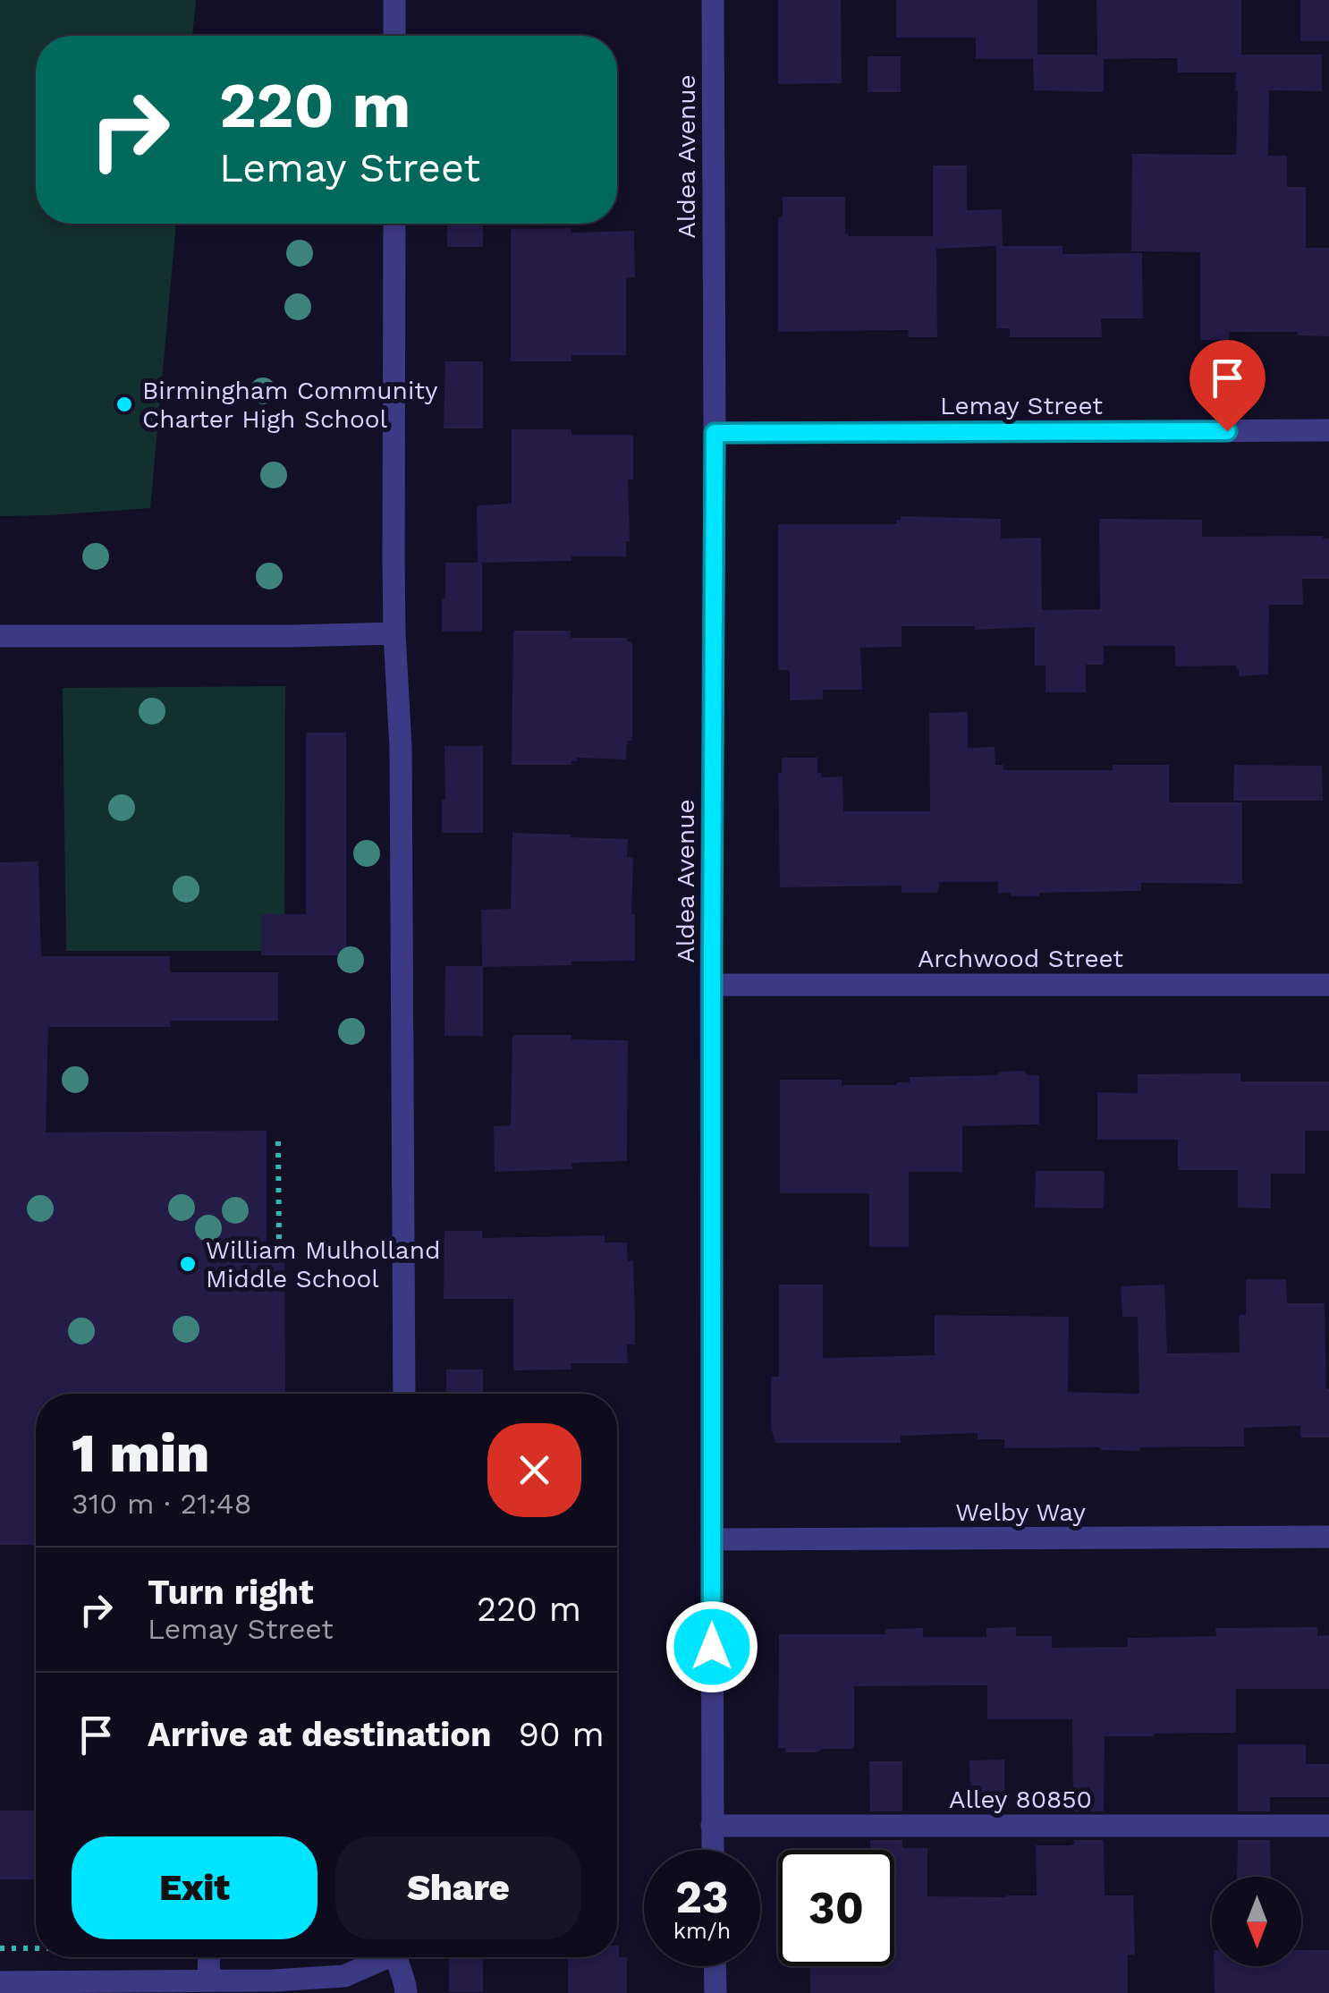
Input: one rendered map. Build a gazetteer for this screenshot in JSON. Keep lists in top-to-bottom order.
{
  "streets": {
    "street": [
      "Aldea Avenue",
      "Lemay Street",
      "Archwood Street",
      "Welby Way",
      "Alley 80850"
    ]
  },
  "crossings": [
    ["Aldea Avenue", "Lemay Street"],
    ["Aldea Avenue", "Archwood Street"],
    ["Aldea Avenue", "Welby Way"],
    ["Aldea Avenue", "Alley 80850"]
  ],
  "places": ["Birmingham Community Charter High School", "William Mulholland Middle School"],
  "north": "bottom",
  "page": {
    "turn": ["220 m", "Lemay Street"],
    "heading": ["1 min", "310 m · 21:48"],
    "list": [
      {
        "name": "Turn right",
        "note": "Lemay Street",
        "value": "220 m"
      },
      {
        "name": "Arrive at destination",
        "value": "90 m"
      }
    ],
    "buttons": ["Exit", "Share"],
    "speed": "23 km/h",
    "limit": "30"
  }
}
